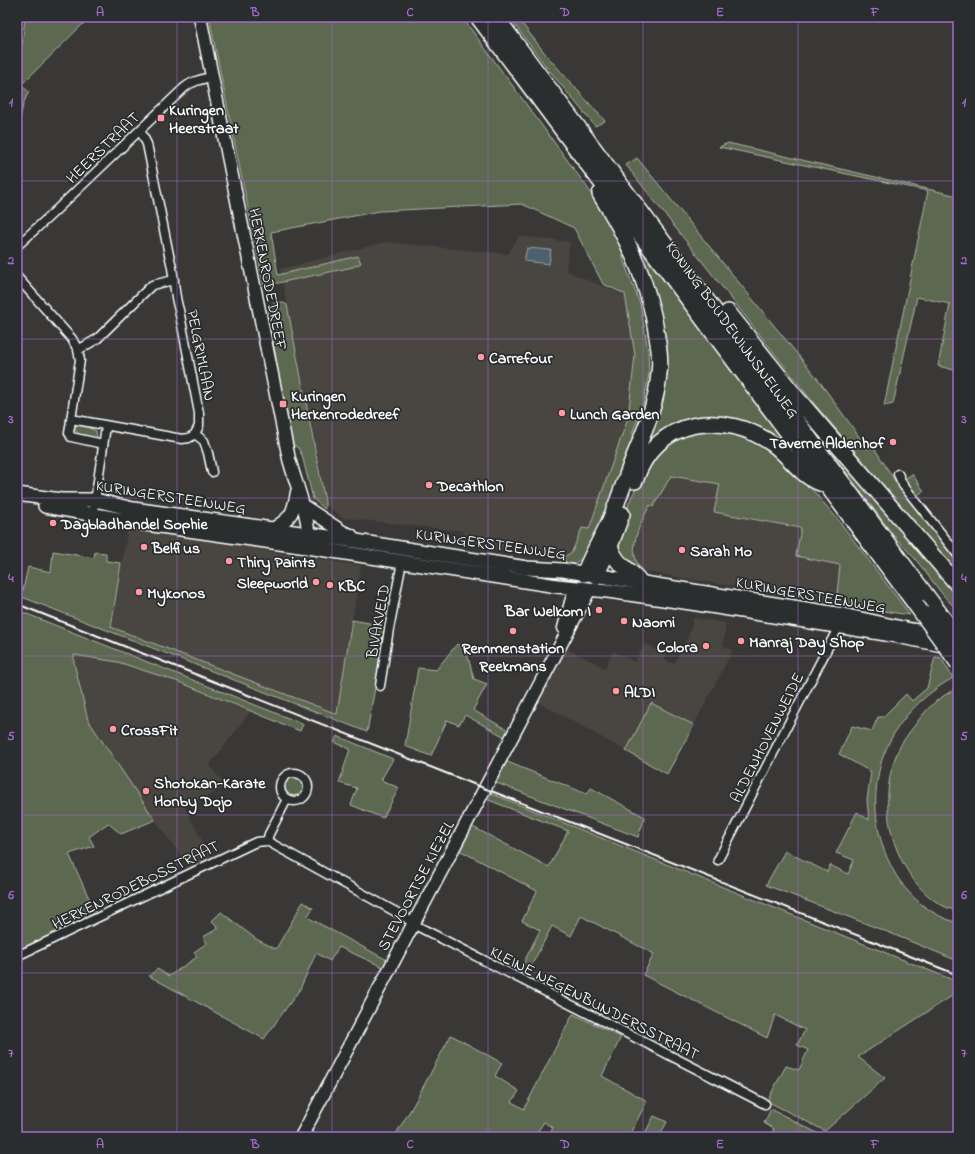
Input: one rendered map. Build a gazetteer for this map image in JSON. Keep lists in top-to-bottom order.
{
  "streets": {
    "highway": ["KONING BOUDEWIJNSNELWEG"],
    "main road": ["HERKENRODEDREEF", "KURINGERSTEENWEG", "STEVOORTSE KIEZEL"],
    "street": [
      "HEERSTRAAT",
      "PELGRIMLAAN",
      "BIVAKVELD",
      "ALDENHOVENWEIDE",
      "HERKENRODEBOSSTRAAT",
      "KLEINE NEGENBUNDERSSTRAAT"
    ]
  },
  "crossings": [
    ["HEERSTRAAT", "HERKENRODEDREEF"],
    ["HEERSTRAAT", "PELGRIMLAAN"],
    ["HERKENRODEDREEF", "KURINGERSTEENWEG"],
    ["KONING BOUDEWIJNSNELWEG", "KURINGERSTEENWEG"],
    ["KURINGERSTEENWEG", "BIVAKVELD"],
    ["KURINGERSTEENWEG", "ALDENHOVENWEIDE"],
    ["KURINGERSTEENWEG", "STEVOORTSE KIEZEL"],
    ["STEVOORTSE KIEZEL", "KLEINE NEGENBUNDERSSTRAAT"]
  ],
  "places": {
    "transit": ["Kuringen Heerstraat", "Kuringen Herkenrodedreef"],
    "other": [
      "Carrefour",
      "Lunch Garden",
      "Taverne Aldenhof",
      "Decathlon",
      "Dagbladhandel Sophie",
      "Belfius",
      "Sarah Mo",
      "Thiry Paints",
      "Sleepworld",
      "KBC",
      "Mykonos",
      "Bar Welkom I",
      "Naomi",
      "Remmenstation Reekmans",
      "Manraj Day Shop",
      "Colora",
      "ALDI",
      "CrossFit",
      "Shotokan-Karate Honby Dojo"
    ]
  },
  "grid": {
    "columns": [
      "A",
      "B",
      "C",
      "D",
      "E",
      "F"
    ],
    "rows": [
      "1",
      "2",
      "3",
      "4",
      "5",
      "6",
      "7"
    ]
  }
}
